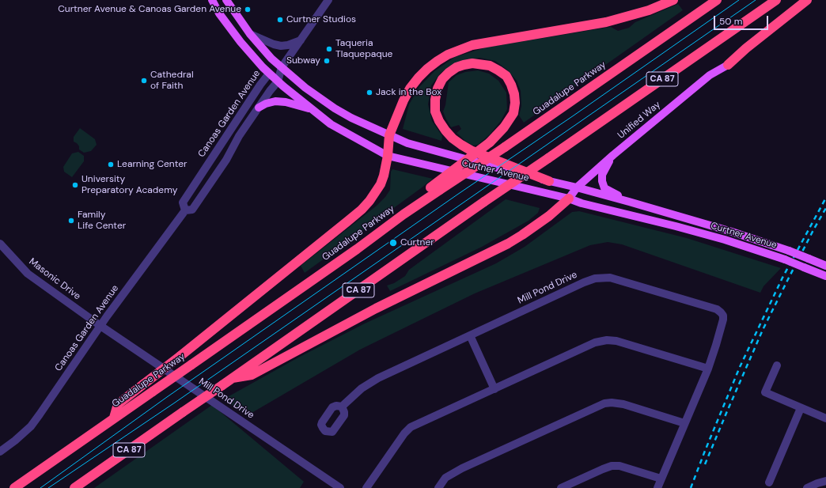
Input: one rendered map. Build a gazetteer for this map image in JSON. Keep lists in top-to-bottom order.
{
  "streets": {
    "highway": ["CA 87", "Guadalupe Parkway"],
    "main road": ["Unified Way", "Curtner Avenue"],
    "street": ["Canoas Garden Avenue", "Masonic Drive", "Mill Pond Drive"]
  },
  "crossings": [
    ["Canoas Garden Avenue", "Curtner Avenue"],
    ["Canoas Garden Avenue", "Masonic Drive"],
    ["Canoas Garden Avenue", "Mill Pond Drive"],
    ["Unified Way", "Curtner Avenue"],
    ["Masonic Drive", "Mill Pond Drive"]
  ],
  "places": [
    "Curtner Avenue & Canoas Garden Avenue",
    "Curtner Studios",
    "Taqueria Tlaquepaque",
    "Subway",
    "Cathedral of Faith",
    "Jack in the Box",
    "Learning Center",
    "University Preparatory Academy",
    "Family Life Center",
    "Curtner"
  ],
  "scale_bar": "50 m"
}
